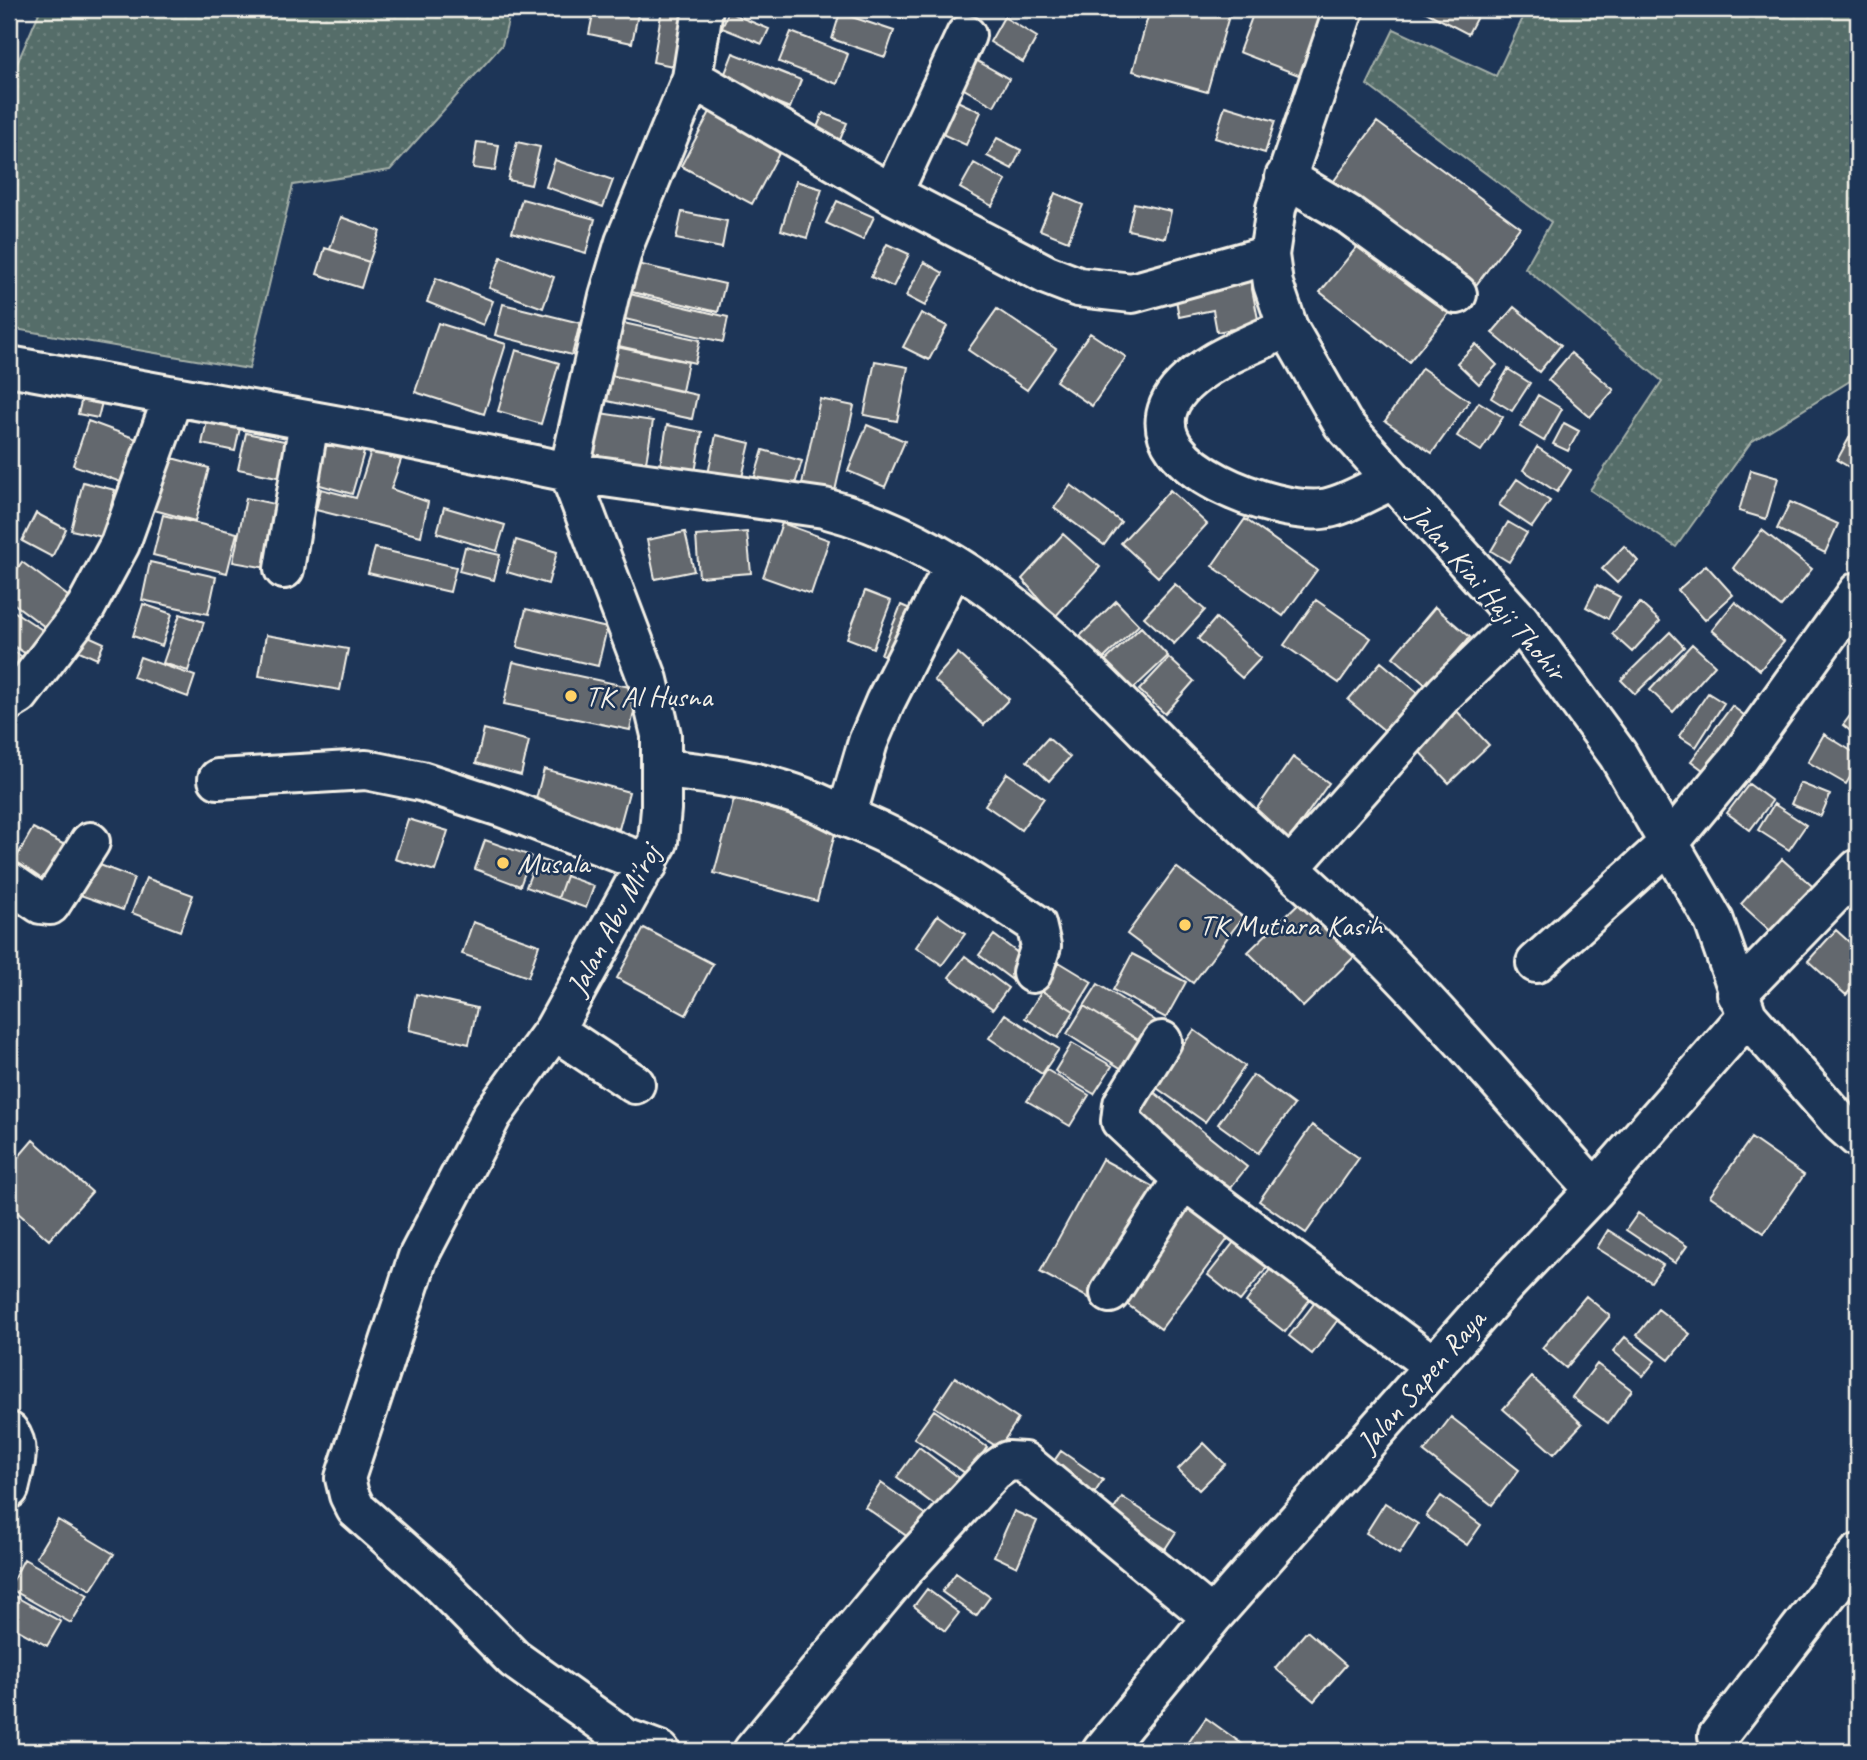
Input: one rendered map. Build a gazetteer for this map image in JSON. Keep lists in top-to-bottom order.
{
  "streets": {
    "street": ["Jalan Kiai Haji Thohir", "Jalan Abu Mi'roj", "Jalan Sapen Raya"]
  },
  "crossings": [
    ["Jalan Kiai Haji Thohir", "Jalan Sapen Raya"]
  ],
  "places": ["TK Al Husna", "Musala", "TK Mutiara Kasih"]
}
